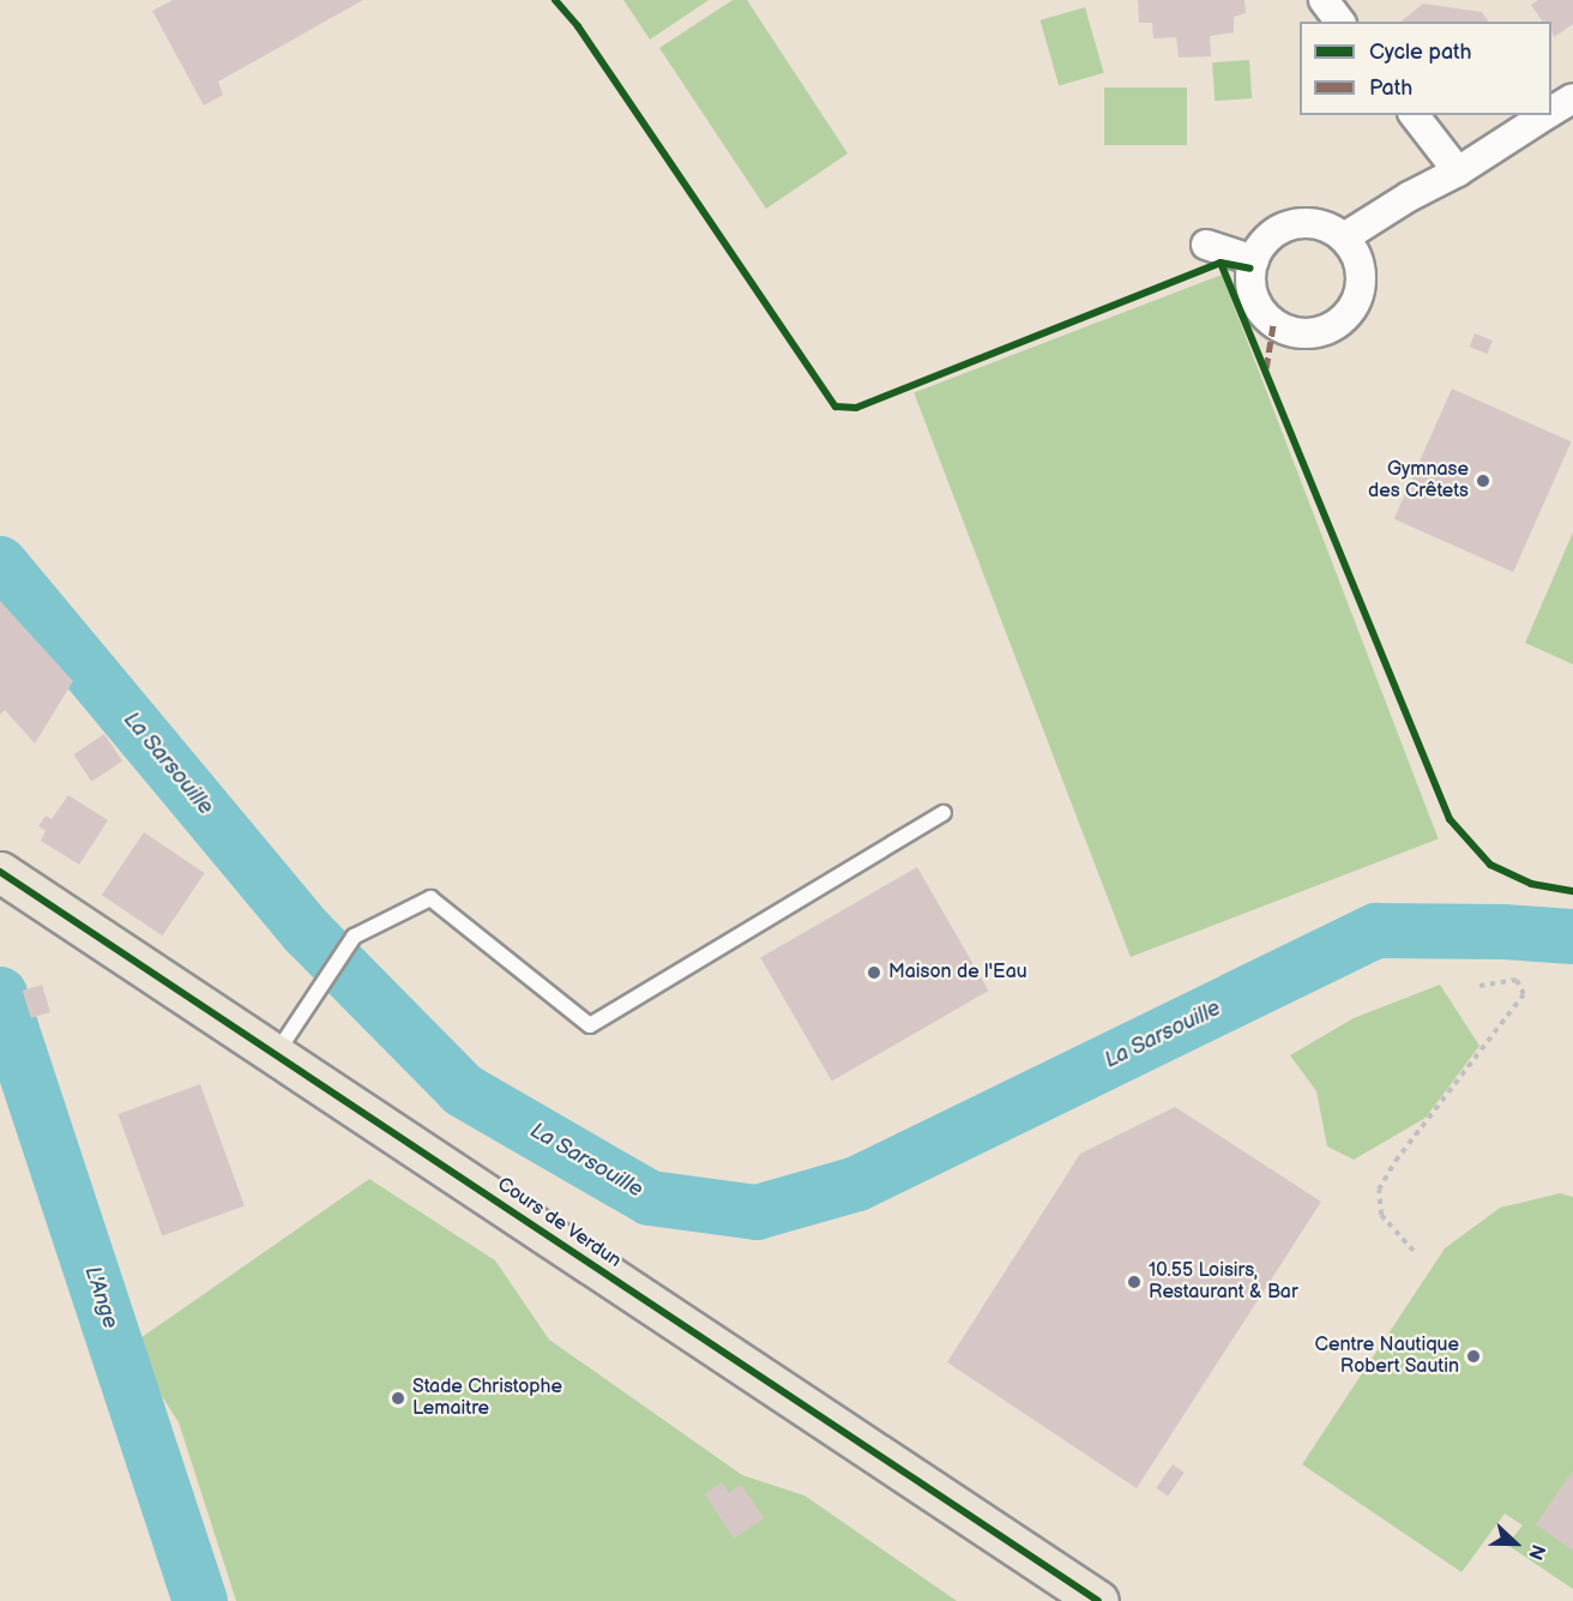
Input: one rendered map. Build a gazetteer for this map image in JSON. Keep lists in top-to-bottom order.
{
  "streets": {
    "main road": ["Cours de Verdun"]
  },
  "water": ["La Sarsouille", "L'Ange"],
  "places": [
    "Gymnase des Crêtets",
    "Maison de l'Eau",
    "10.55 Loisirs, Restaurant & Bar",
    "Centre Nautique Robert Sautin",
    "Stade Christophe Lemaitre"
  ],
  "legend": ["Cycle path", "Path"],
  "north": "right"
}
